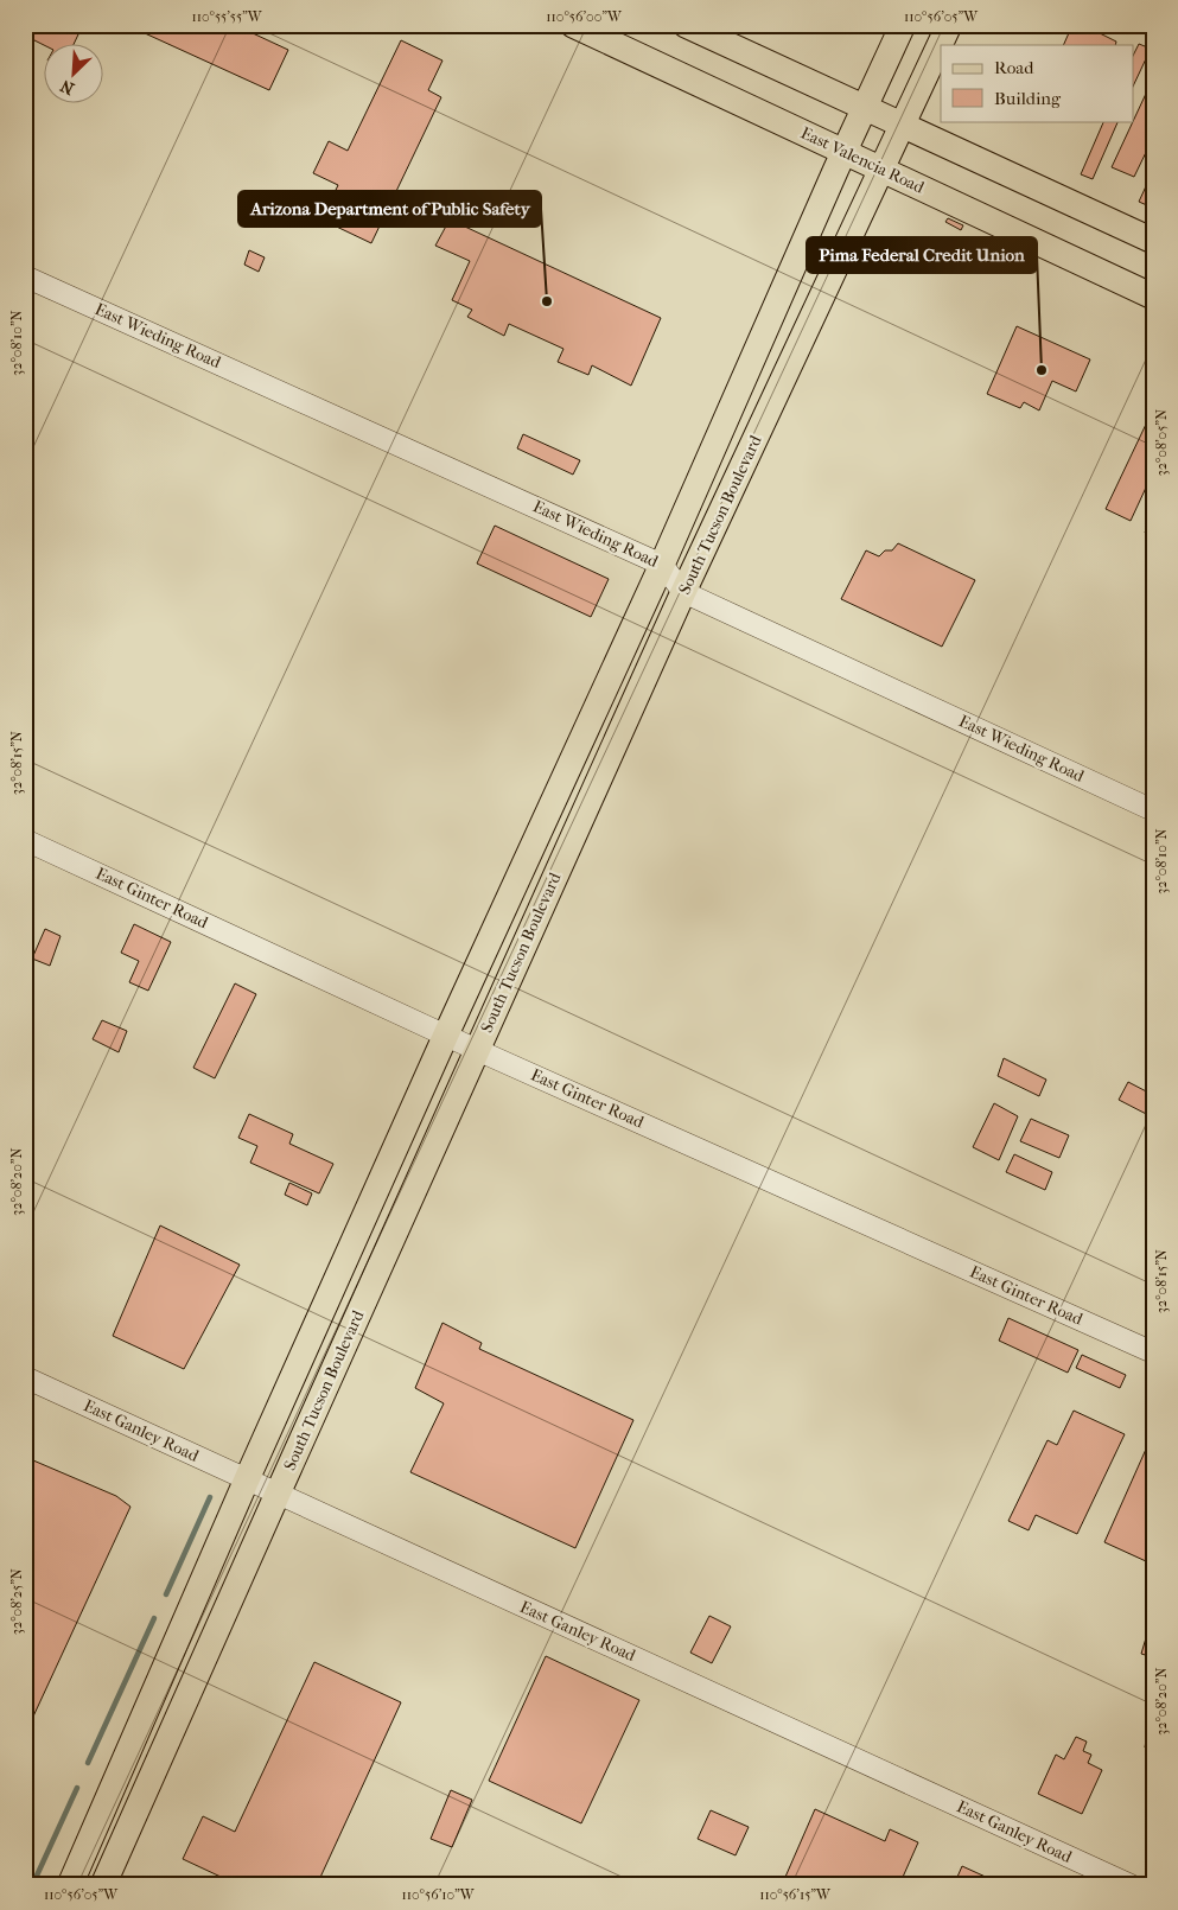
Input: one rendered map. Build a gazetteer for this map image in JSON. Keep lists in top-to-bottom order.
{
  "streets": {
    "main road": ["East Valencia Road", "South Tucson Boulevard"],
    "street": ["East Wieding Road", "East Ginter Road", "East Ganley Road"]
  },
  "crossings": [
    ["East Valencia Road", "South Tucson Boulevard"],
    ["East Wieding Road", "South Tucson Boulevard"],
    ["South Tucson Boulevard", "East Ginter Road"],
    ["South Tucson Boulevard", "East Ganley Road"]
  ],
  "places": ["Arizona Department of Public Safety", "Pima Federal Credit Union"],
  "legend": ["Road", "Building"],
  "north": "bottom left",
  "coordinates": [
    "110°55'55\"W",
    "110°56'00\"W",
    "110°56'05\"W",
    "32°08'10\"N",
    "32°08'05\"N",
    "32°08'15\"N",
    "32°08'20\"N",
    "32°08'25\"N",
    "110°56'10\"W",
    "110°56'15\"W"
  ]
}
